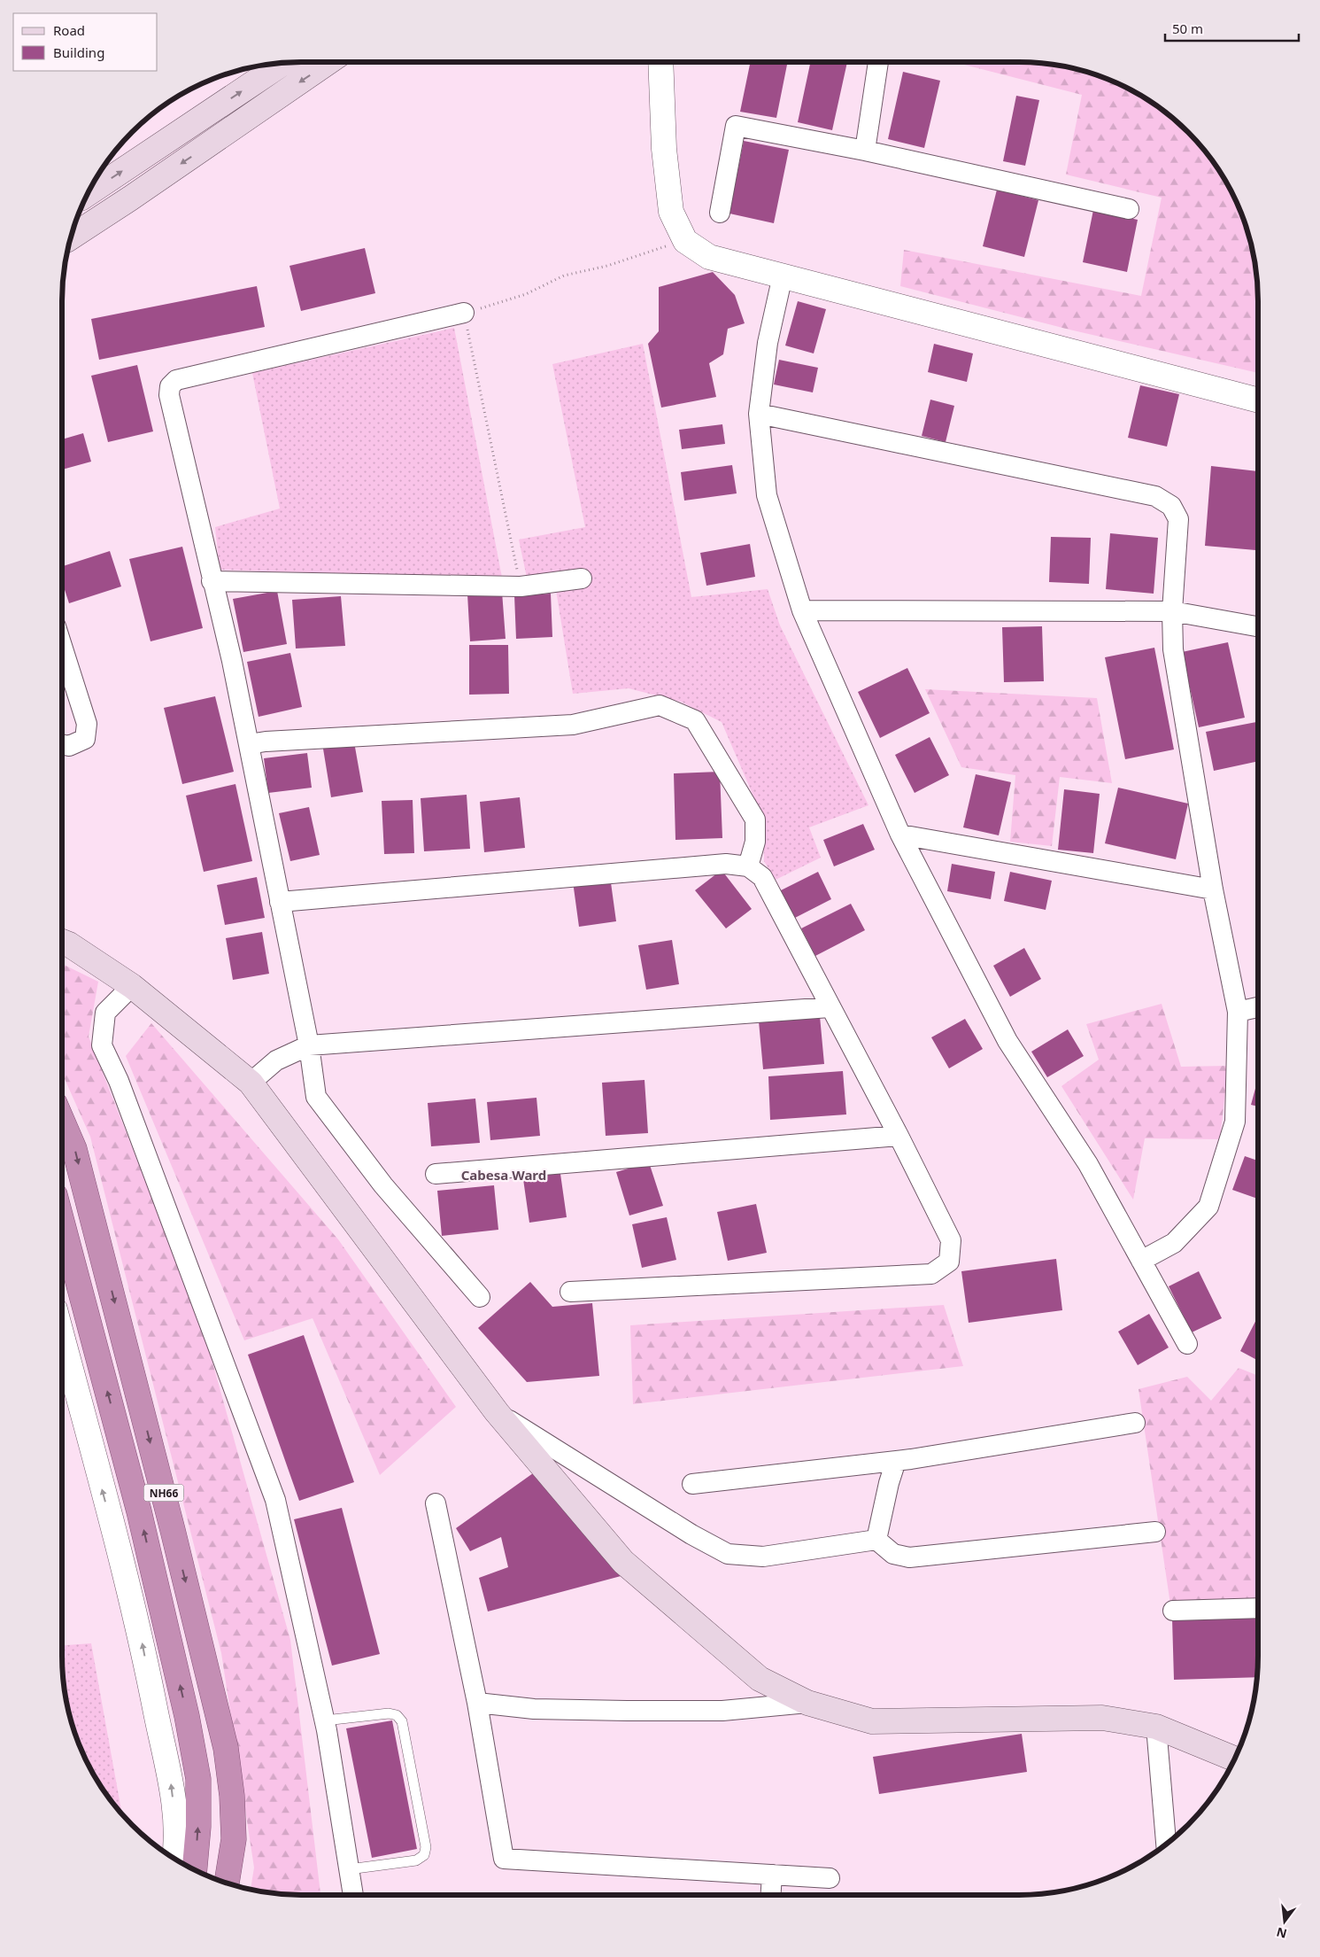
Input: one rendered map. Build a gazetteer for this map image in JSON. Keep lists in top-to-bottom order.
{
  "streets": {
    "highway": ["NH66"]
  },
  "districts": ["Cabesa Ward"],
  "legend": ["Road", "Building"],
  "scale_bar": "50 m",
  "north": "bottom"
}
